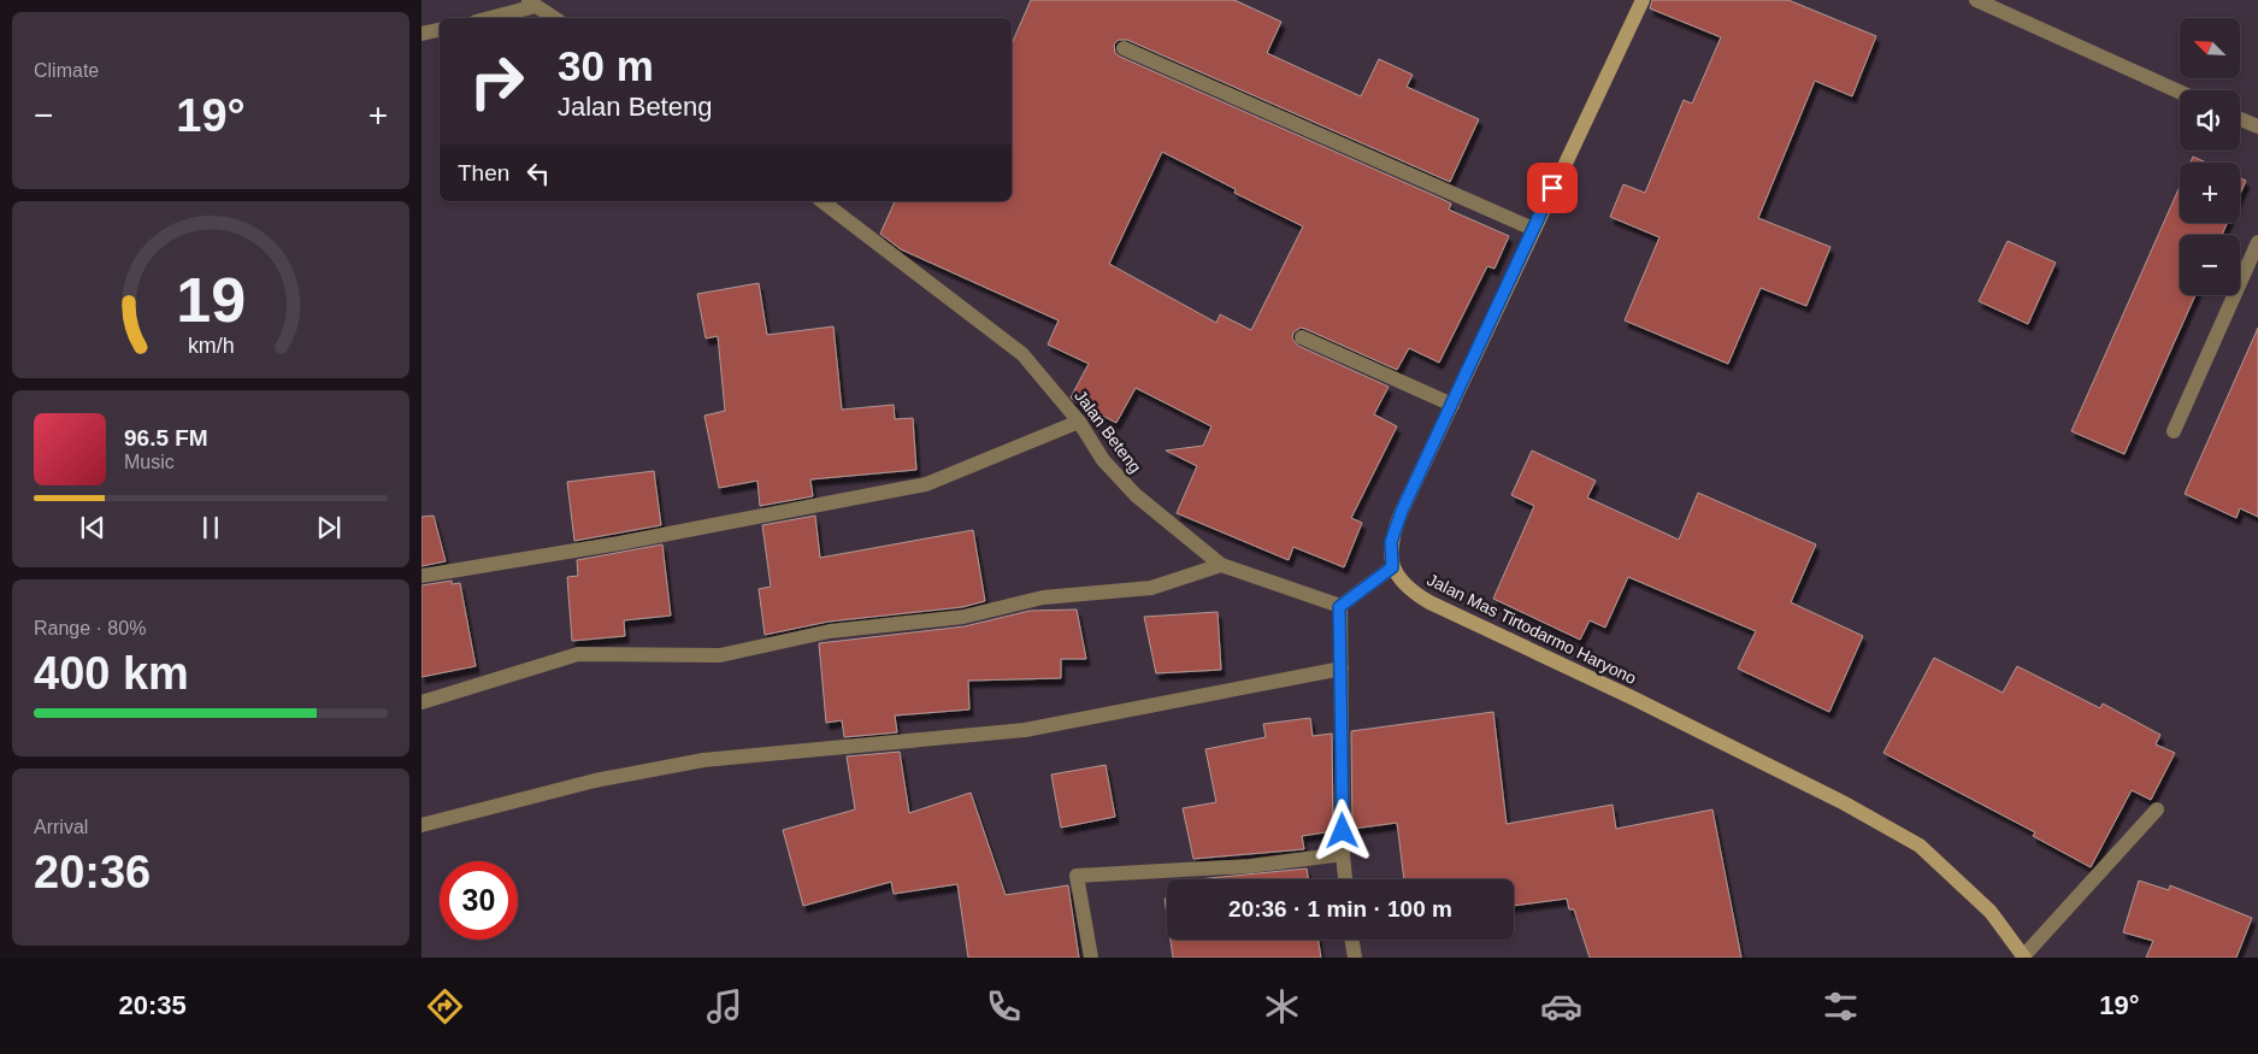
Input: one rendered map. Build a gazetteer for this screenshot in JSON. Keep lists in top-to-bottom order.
{
  "streets": {
    "street": ["Jalan Beteng", "Jalan Mas Tirtodarmo Haryono"]
  },
  "north": "top left",
  "page": {
    "tile": [
      "Climate",
      ["Range · 80%", "400 km"],
      ["Arrival", "20:36"]
    ],
    "map_buttons": ["+", "−"],
    "turn": ["30 m", "Jalan Beteng"],
    "heat": ["−", "19°", "+"],
    "then": "Then",
    "song": ["96.5 FM", "Music"],
    "limit": "30",
    "trip": "20:36 · 1 min · 100 m",
    "tabs": ["20:35", "19°"],
    "gauge": ["19", "km/h"]
  }
}
